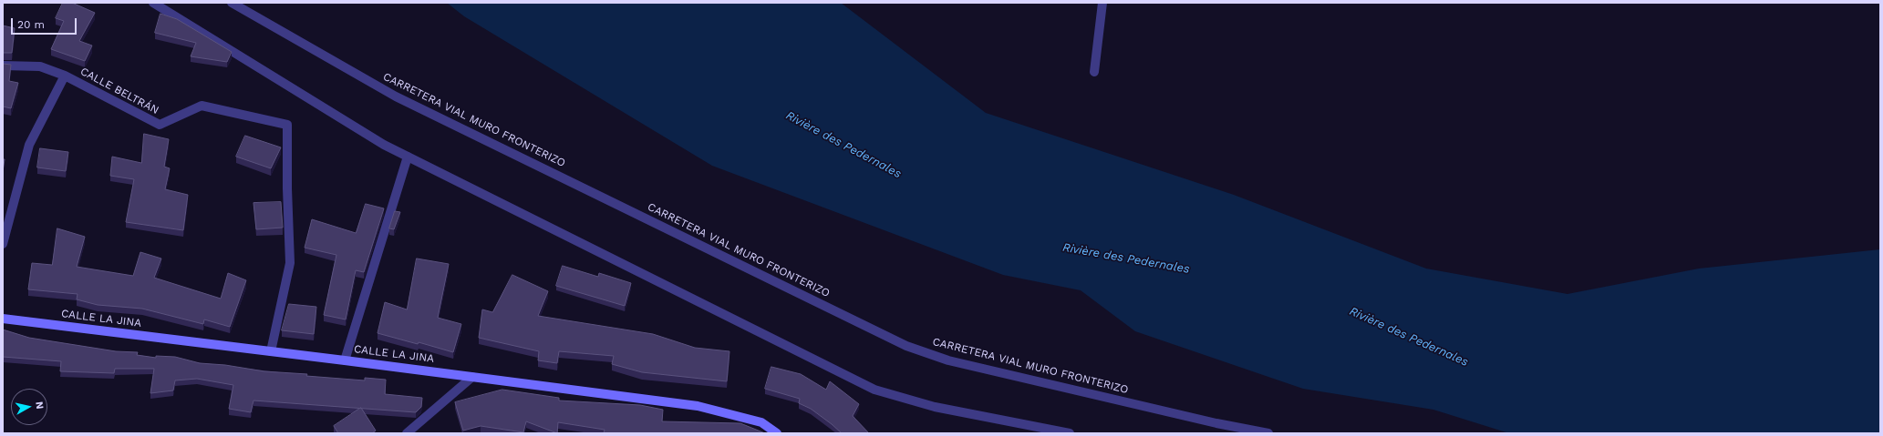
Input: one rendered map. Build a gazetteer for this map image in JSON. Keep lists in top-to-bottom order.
{
  "streets": {
    "main road": ["CALLE LA JINA"],
    "street": ["CALLE BELTRÁN", "CARRETERA VIAL MURO FRONTERIZO"]
  },
  "crossings": [
    ["CALLE BELTRÁN", "CALLE LA JINA"]
  ],
  "water": ["Rivière des Pedernales"],
  "scale_bar": "20 m",
  "north": "right"
}
